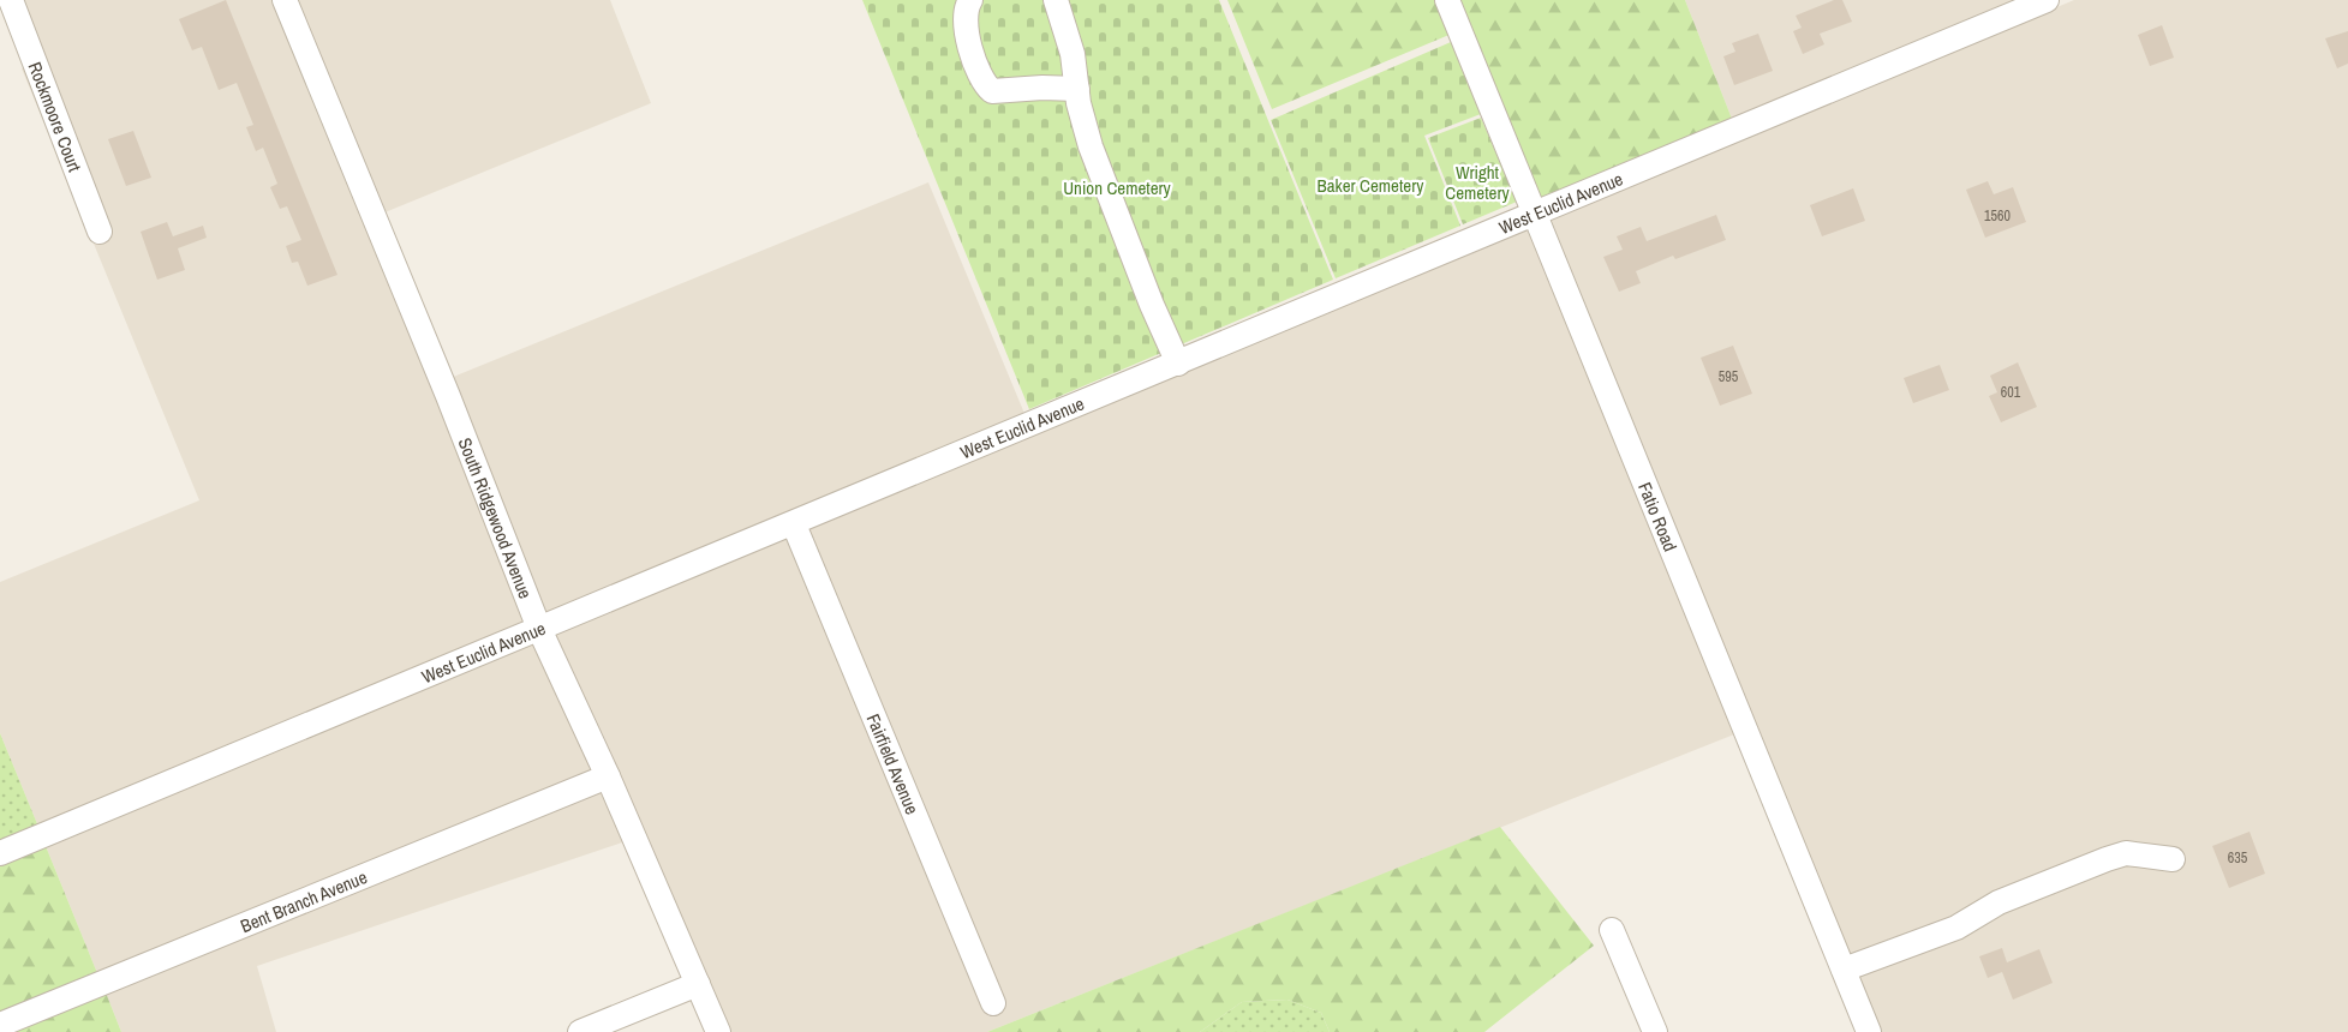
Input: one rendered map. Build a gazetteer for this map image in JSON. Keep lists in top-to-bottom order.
{
  "streets": {
    "street": [
      "Rockmoore Court",
      "West Euclid Avenue",
      "Fatio Road",
      "South Ridgewood Avenue",
      "Fairfield Avenue",
      "Bent Branch Avenue"
    ]
  },
  "crossings": [
    ["West Euclid Avenue", "Fatio Road"],
    ["West Euclid Avenue", "South Ridgewood Avenue"],
    ["West Euclid Avenue", "Fairfield Avenue"],
    ["South Ridgewood Avenue", "Bent Branch Avenue"]
  ],
  "parks": ["Wright Cemetery", "Baker Cemetery", "Union Cemetery"],
  "house_numbers": [
    "1560",
    "595",
    "601",
    "635"
  ]
}
